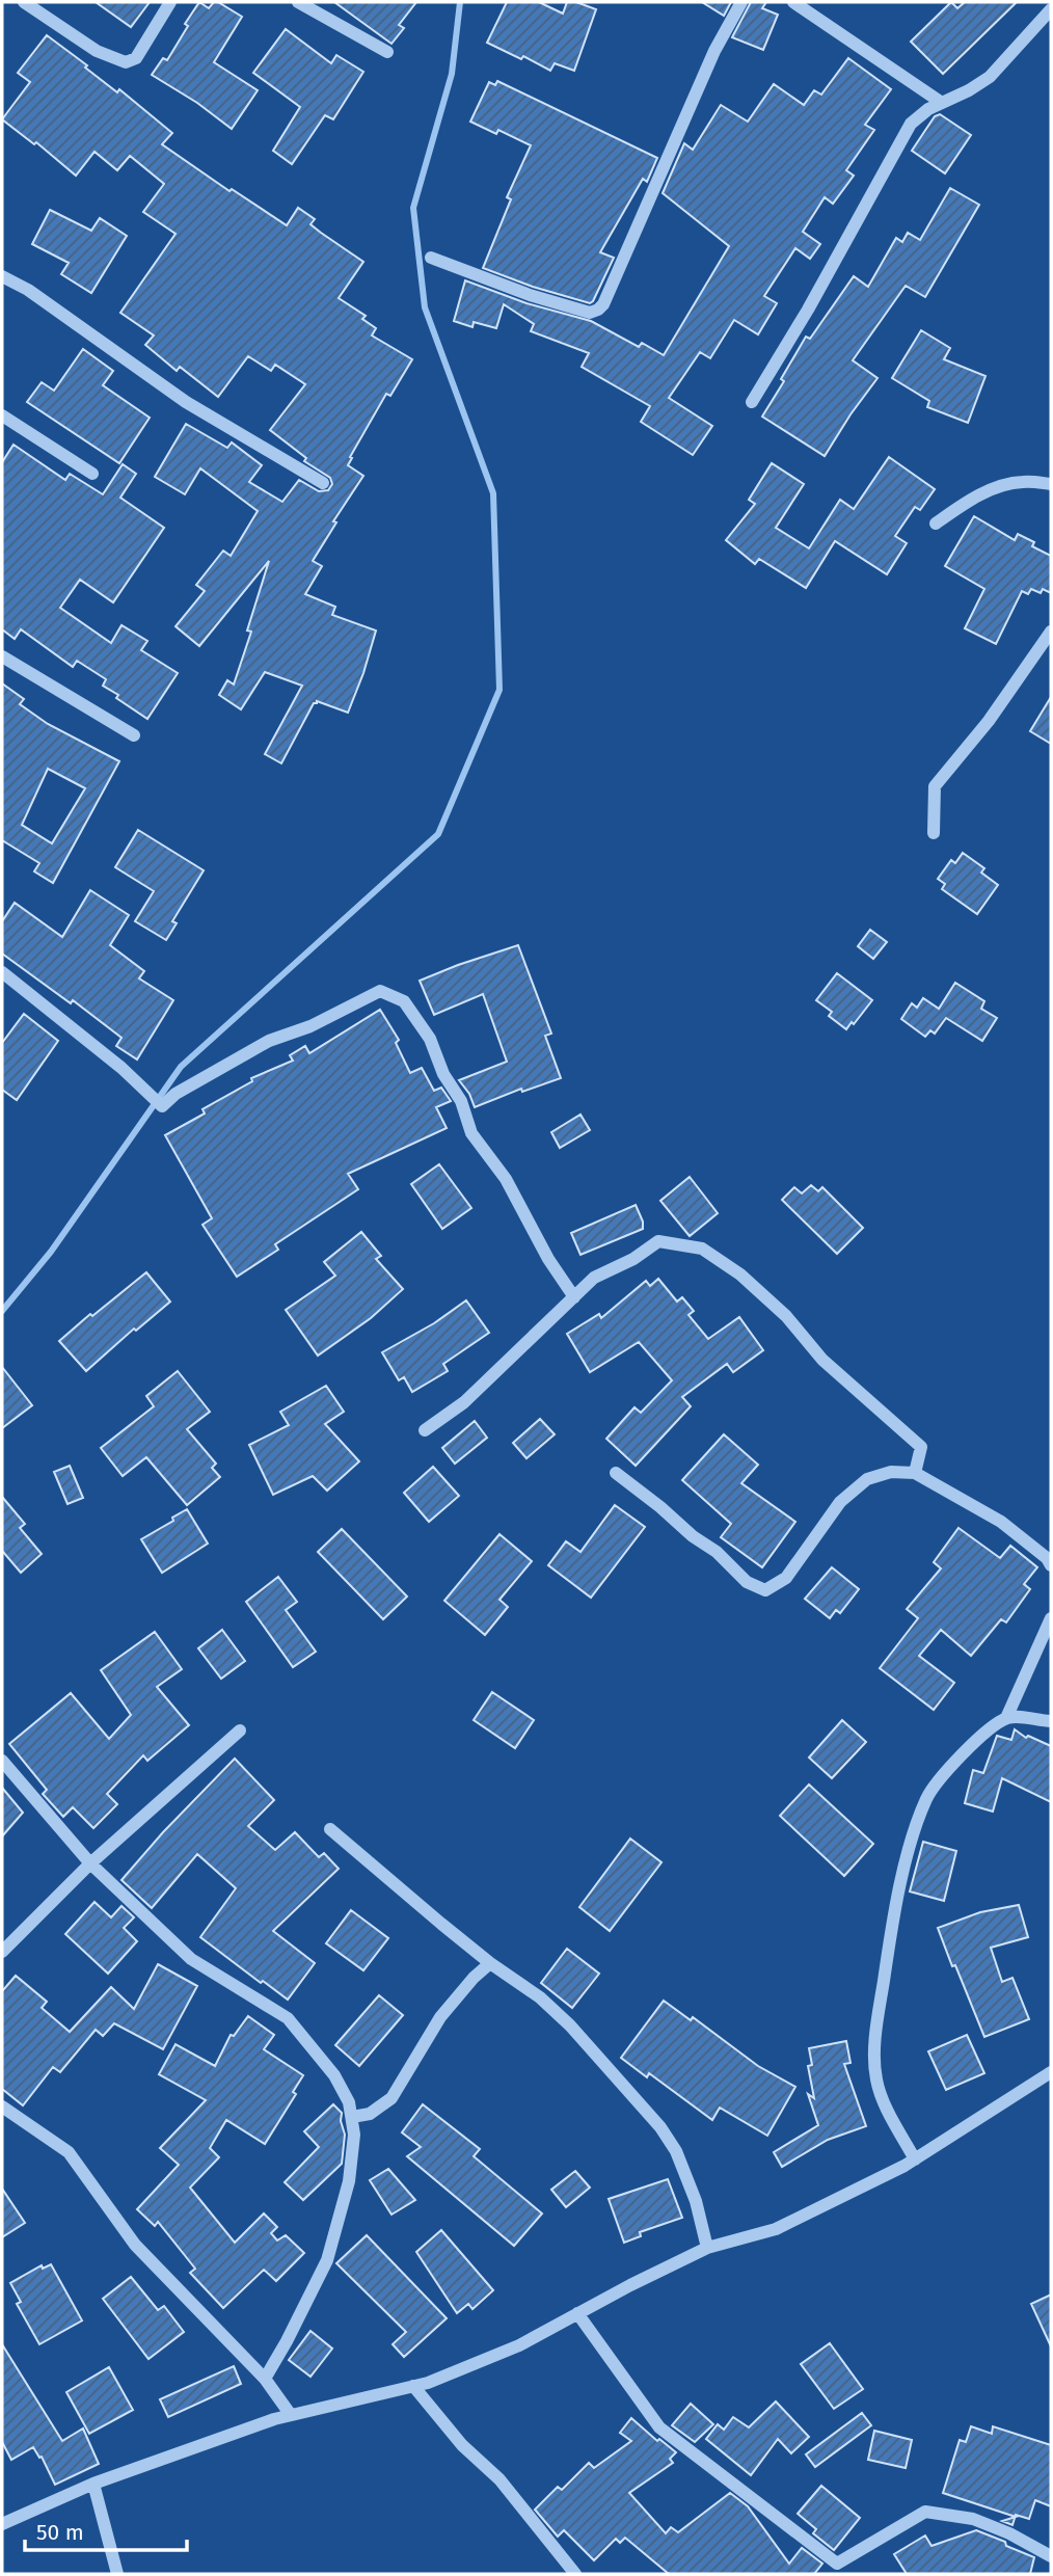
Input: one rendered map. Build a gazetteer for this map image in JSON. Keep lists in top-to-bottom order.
{
  "scale_bar": "50 m"
}
